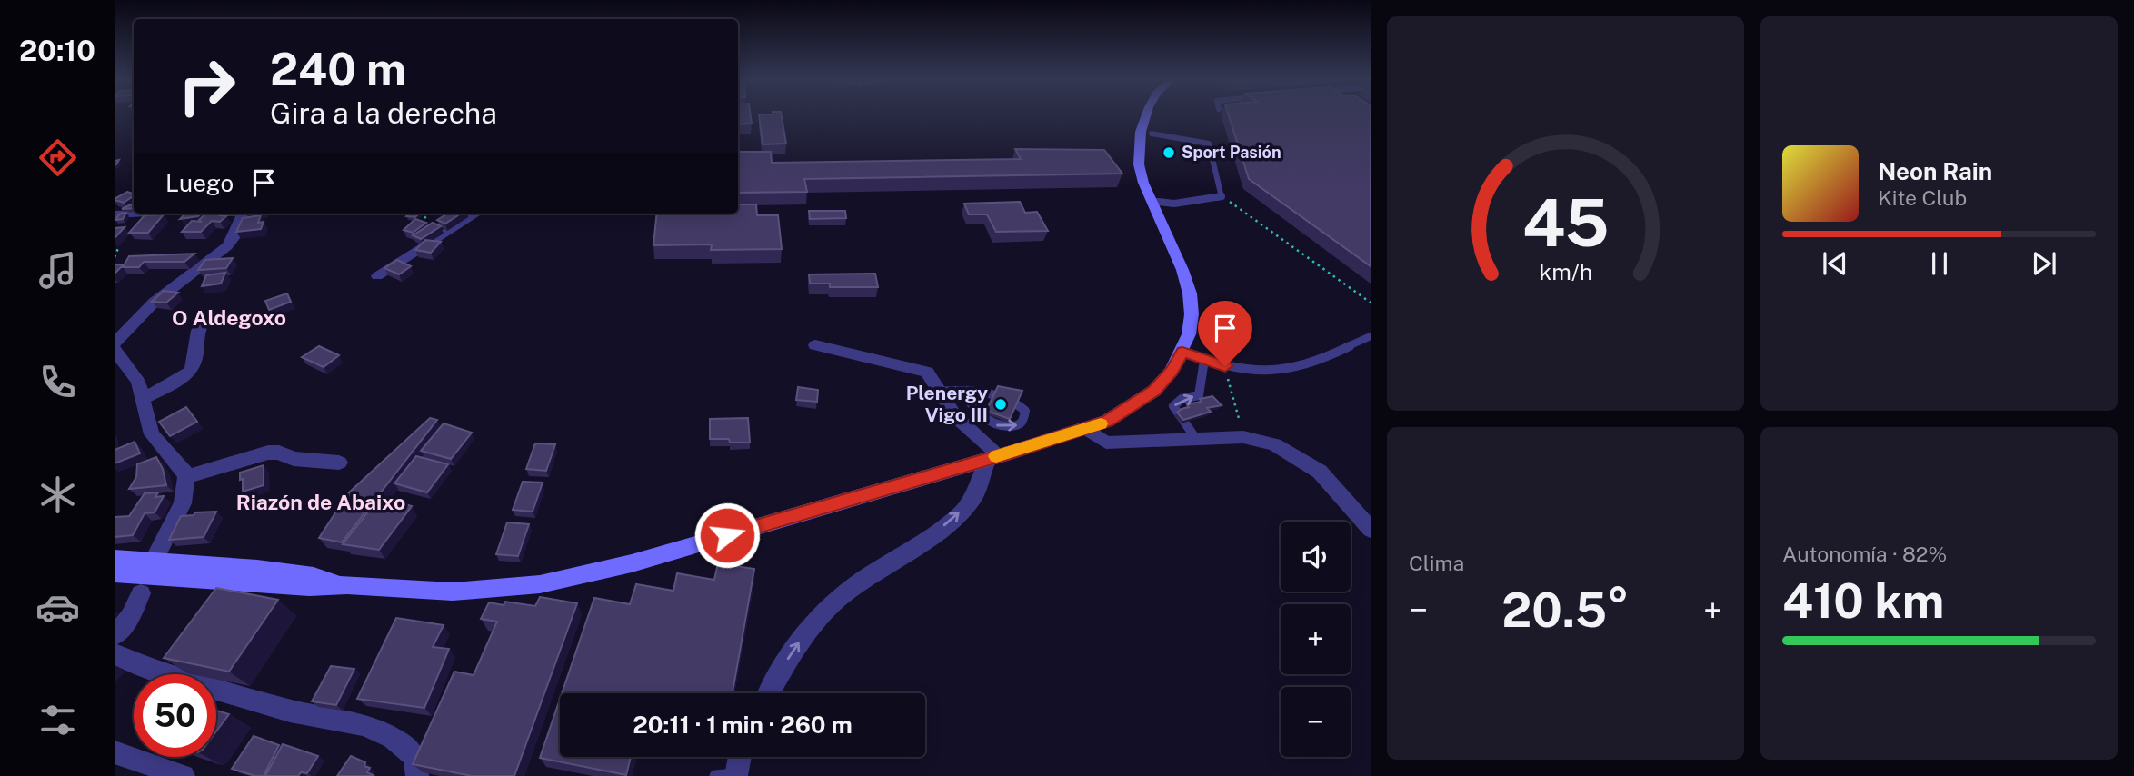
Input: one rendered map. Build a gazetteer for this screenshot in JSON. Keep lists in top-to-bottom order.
{
  "districts": ["O Aldegoxo", "Riazón de Abaixo"],
  "places": ["Sport Pasión", "Plenergy Vigo III"],
  "page": {
    "tabs": "20:10",
    "turn": ["240 m", "Gira a la derecha"],
    "song": ["Neon Rain", "Kite Club"],
    "then": "Luego",
    "tile": [
      "Clima",
      ["Autonomía · 82%", "410 km"]
    ],
    "map_buttons": ["+", "−"],
    "heat": ["−", "20.5°", "+"],
    "limit": "50",
    "trip": "20:11 · 1 min · 260 m",
    "gauge": ["45", "km/h"]
  }
}
